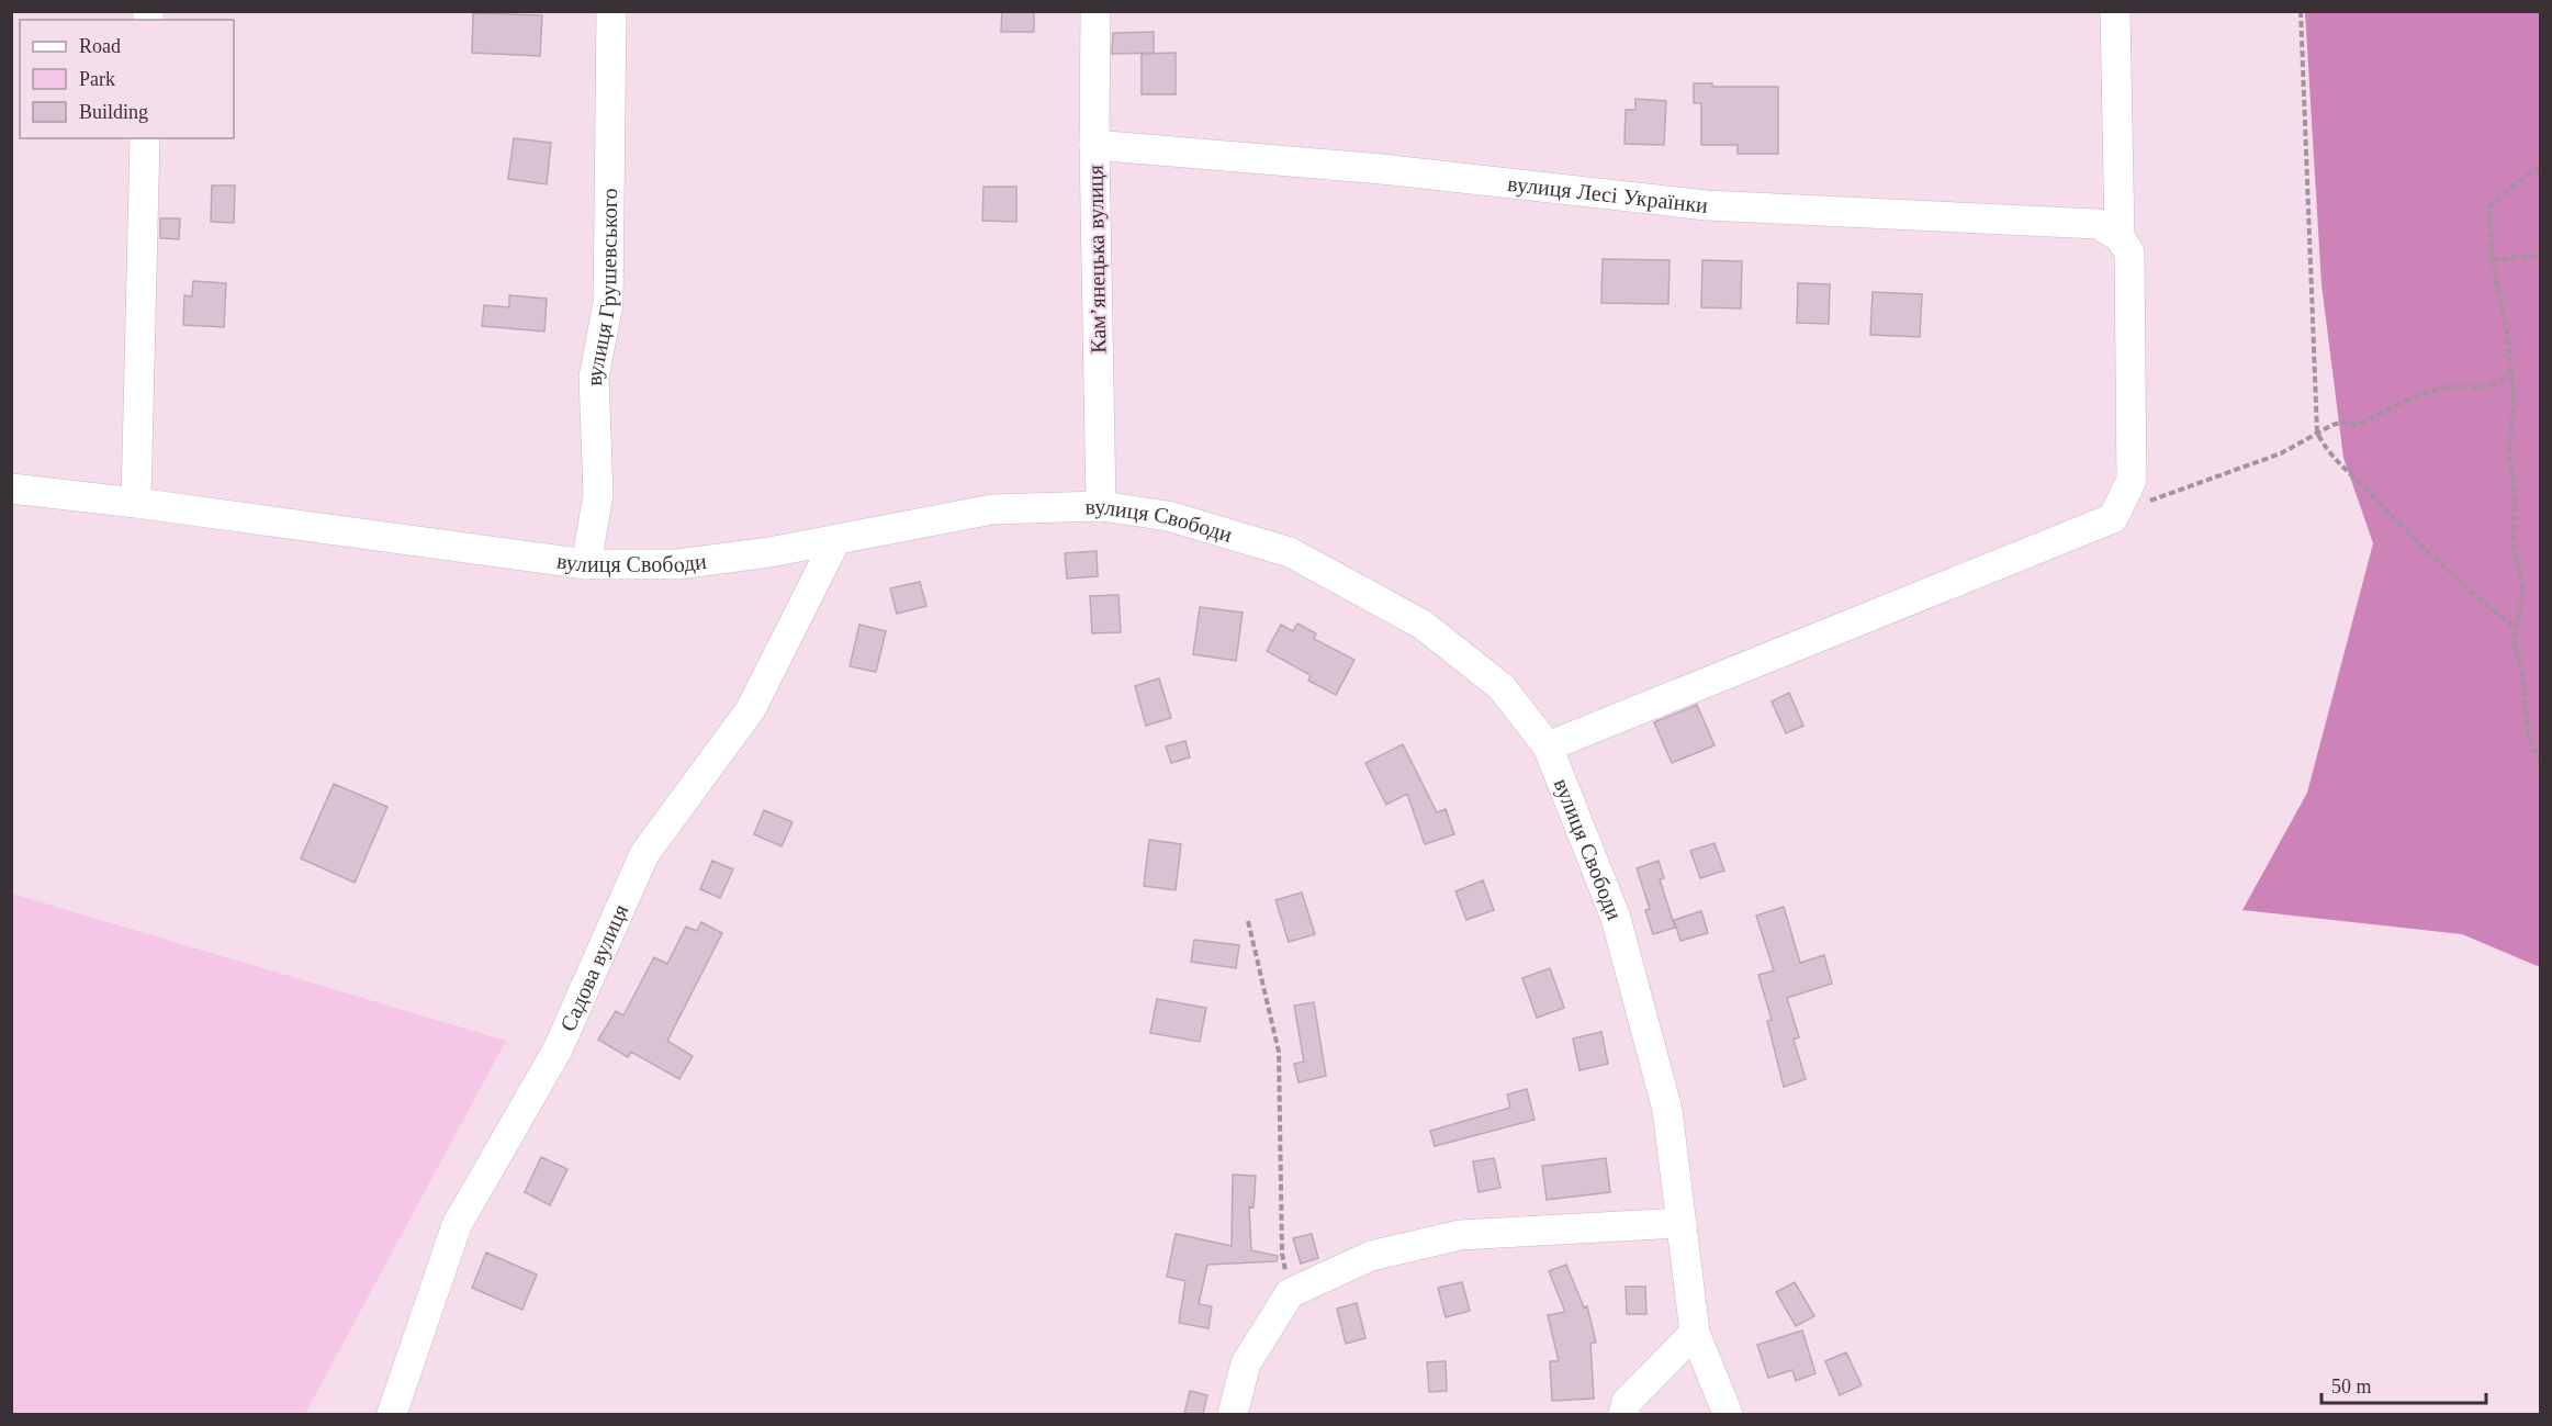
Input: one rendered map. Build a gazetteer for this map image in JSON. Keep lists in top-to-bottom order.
{
  "streets": {
    "street": [
      "вулиця Лесі Українки",
      "Камʼянецька вулиця",
      "вулиця Грушевського",
      "вулиця Свободи",
      "Садова вулиця"
    ]
  },
  "crossings": [
    ["вулиця Лесі Українки", "Камʼянецька вулиця"],
    ["Камʼянецька вулиця", "вулиця Свободи"],
    ["вулиця Грушевського", "вулиця Свободи"],
    ["вулиця Свободи", "Садова вулиця"]
  ],
  "legend": ["Road", "Park", "Building"],
  "scale_bar": "50 m"
}
